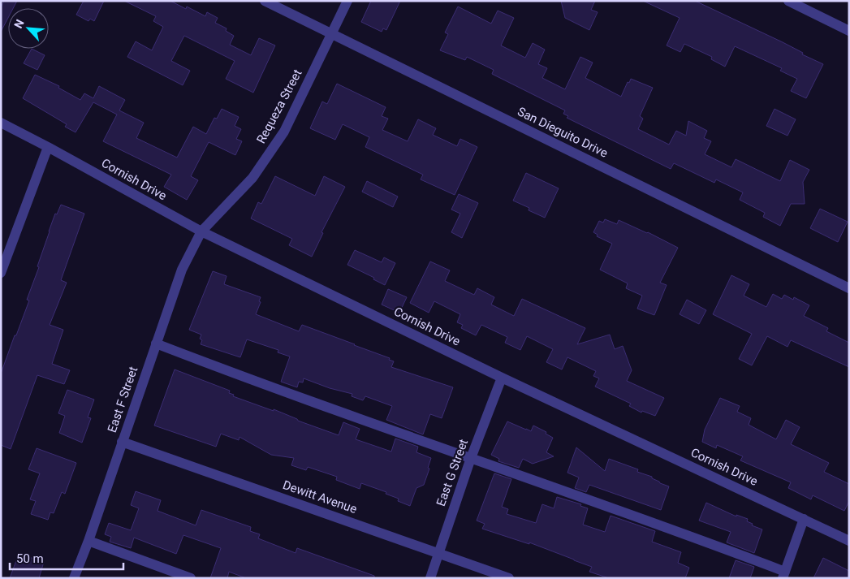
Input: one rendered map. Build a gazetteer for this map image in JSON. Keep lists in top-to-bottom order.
{
  "streets": {
    "street": [
      "Requeza Street",
      "San Dieguito Drive",
      "Cornish Drive",
      "East F Street",
      "East G Street",
      "Dewitt Avenue"
    ]
  },
  "crossings": [
    ["Requeza Street", "San Dieguito Drive"],
    ["Requeza Street", "Cornish Drive"],
    ["Requeza Street", "East F Street"],
    ["Cornish Drive", "East F Street"],
    ["Cornish Drive", "East G Street"],
    ["East F Street", "Dewitt Avenue"],
    ["East G Street", "Dewitt Avenue"]
  ],
  "scale_bar": "50 m",
  "north": "top left"
}
